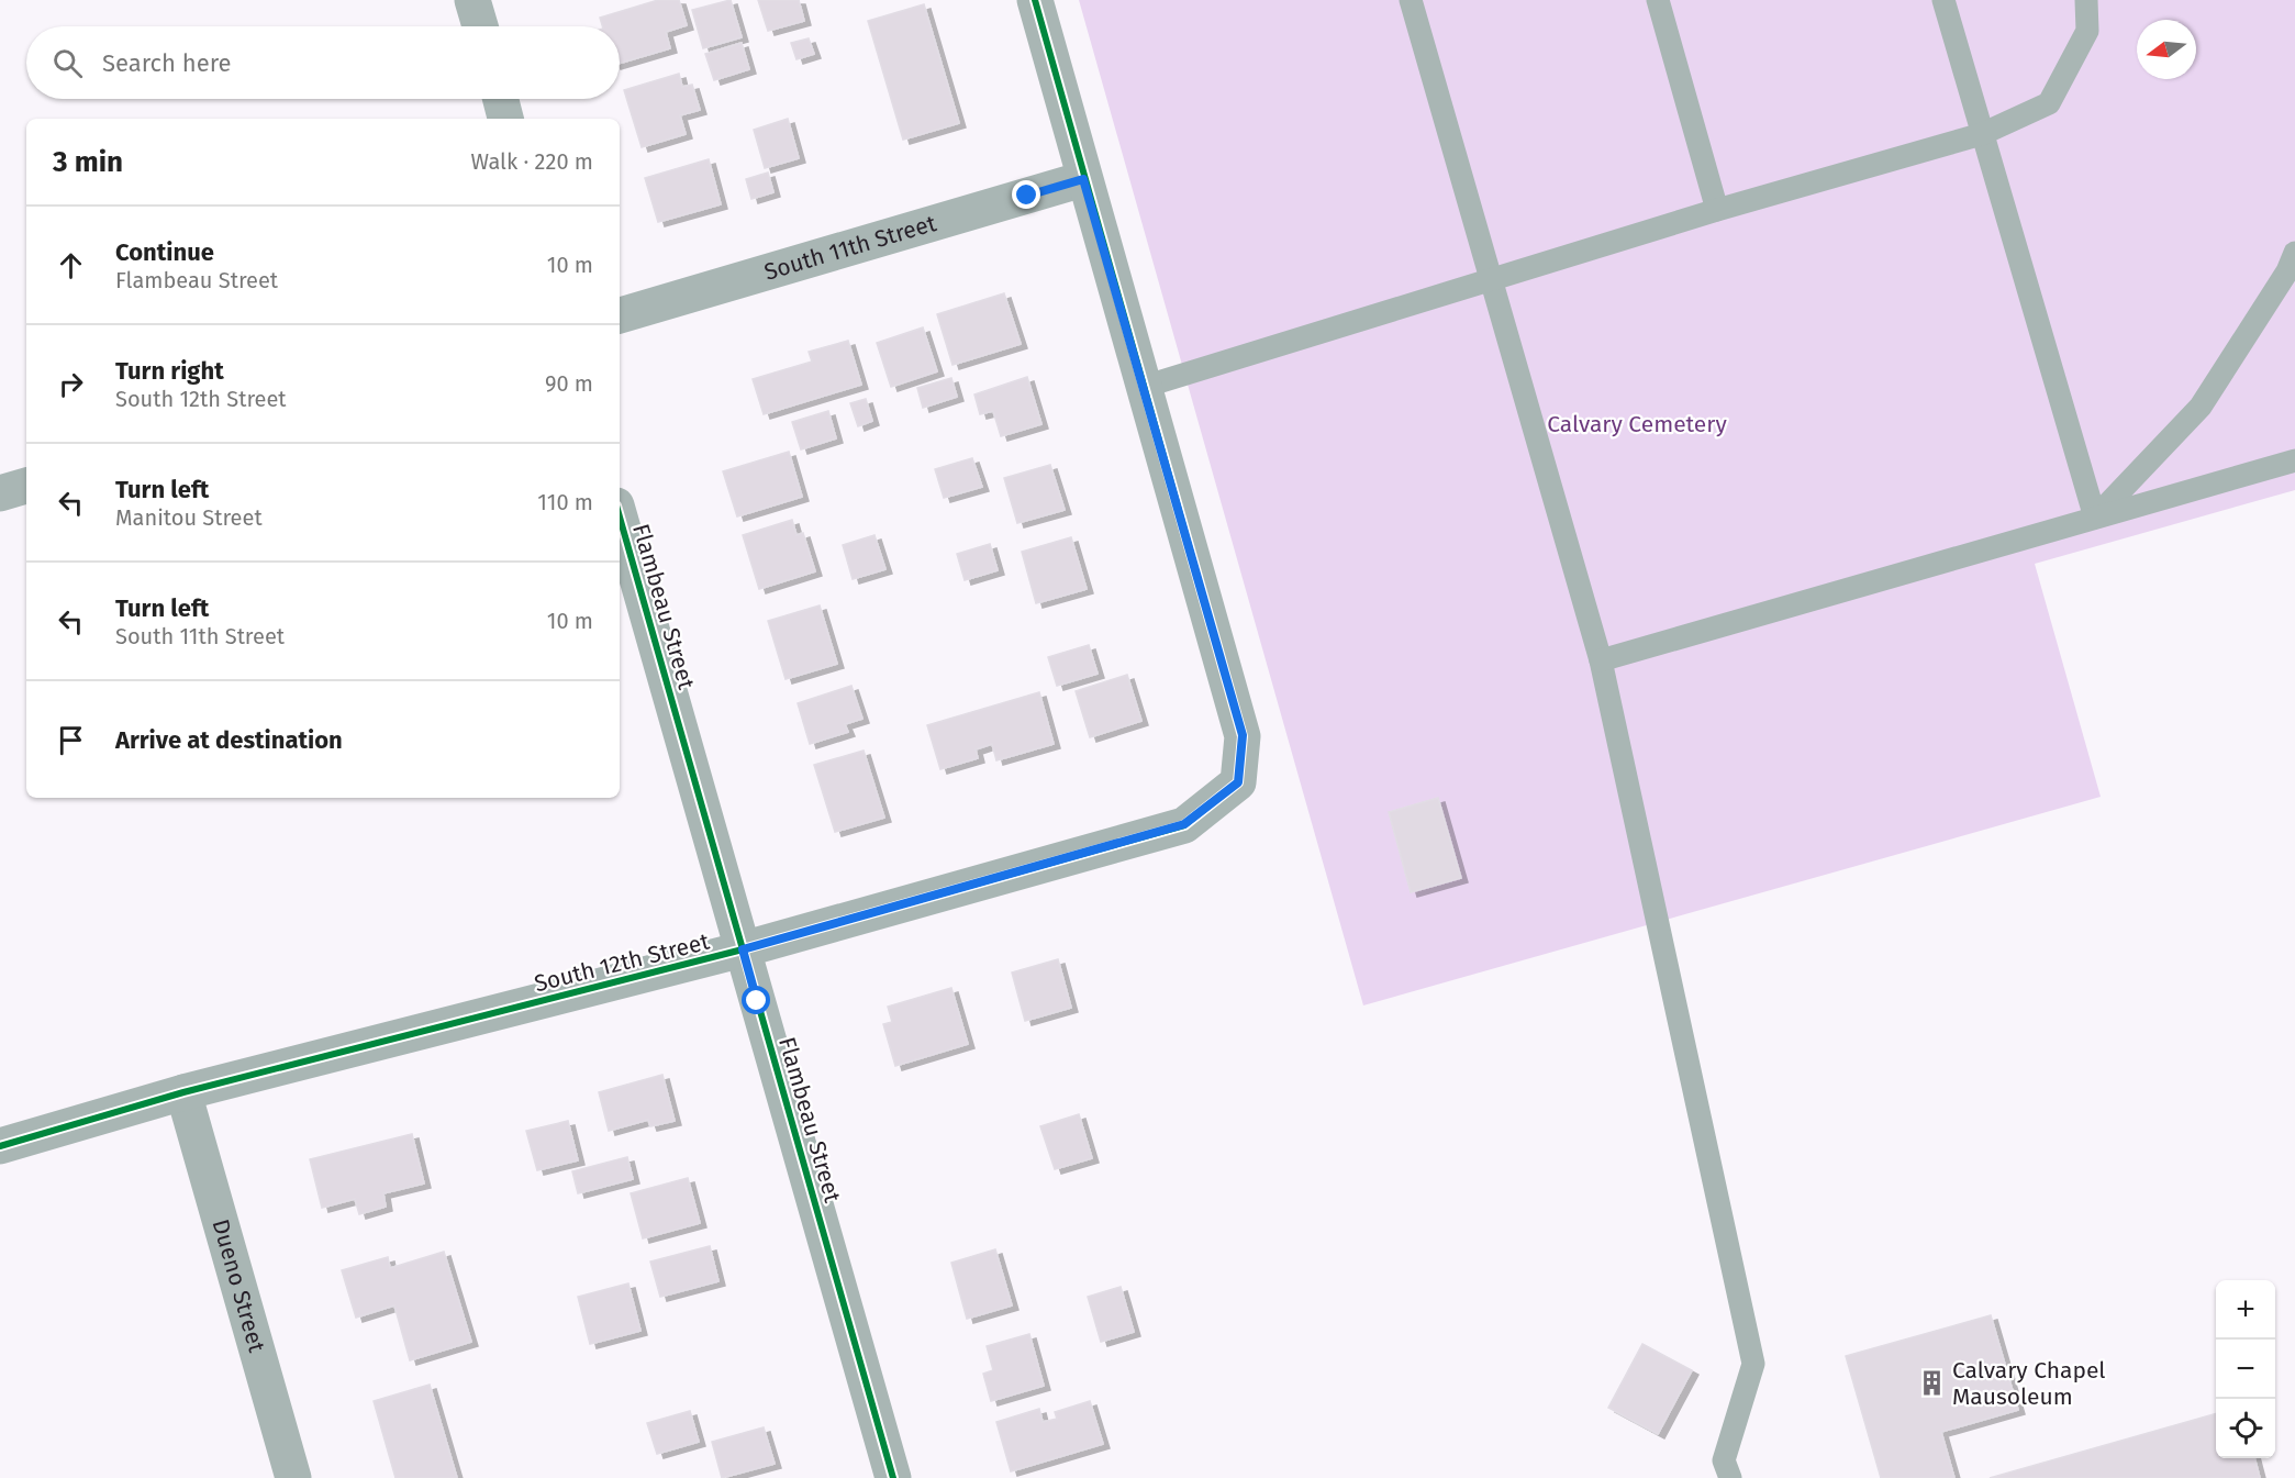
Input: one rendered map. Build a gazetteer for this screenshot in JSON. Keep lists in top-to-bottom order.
{
  "streets": {
    "street": [
      "South 11th Street",
      "Flambeau Street",
      "South 12th Street",
      "Dueno Street"
    ]
  },
  "crossings": [
    ["Flambeau Street", "South 12th Street"],
    ["South 12th Street", "Dueno Street"]
  ],
  "parks": ["Calvary Cemetery"],
  "places": {
    "building": ["Calvary Chapel Mausoleum"]
  },
  "north": "left",
  "page": {
    "search": "Search here",
    "heading": ["3 min", "Walk · 220 m"],
    "list": [
      ["Continue", "Flambeau Street", "10 m"],
      ["Turn right", "South 12th Street", "90 m"],
      ["Turn left", "Manitou Street", "110 m"],
      ["Turn left", "South 11th Street", "10 m"],
      "Arrive at destination"
    ],
    "map_buttons": ["+", "−"]
  }
}
